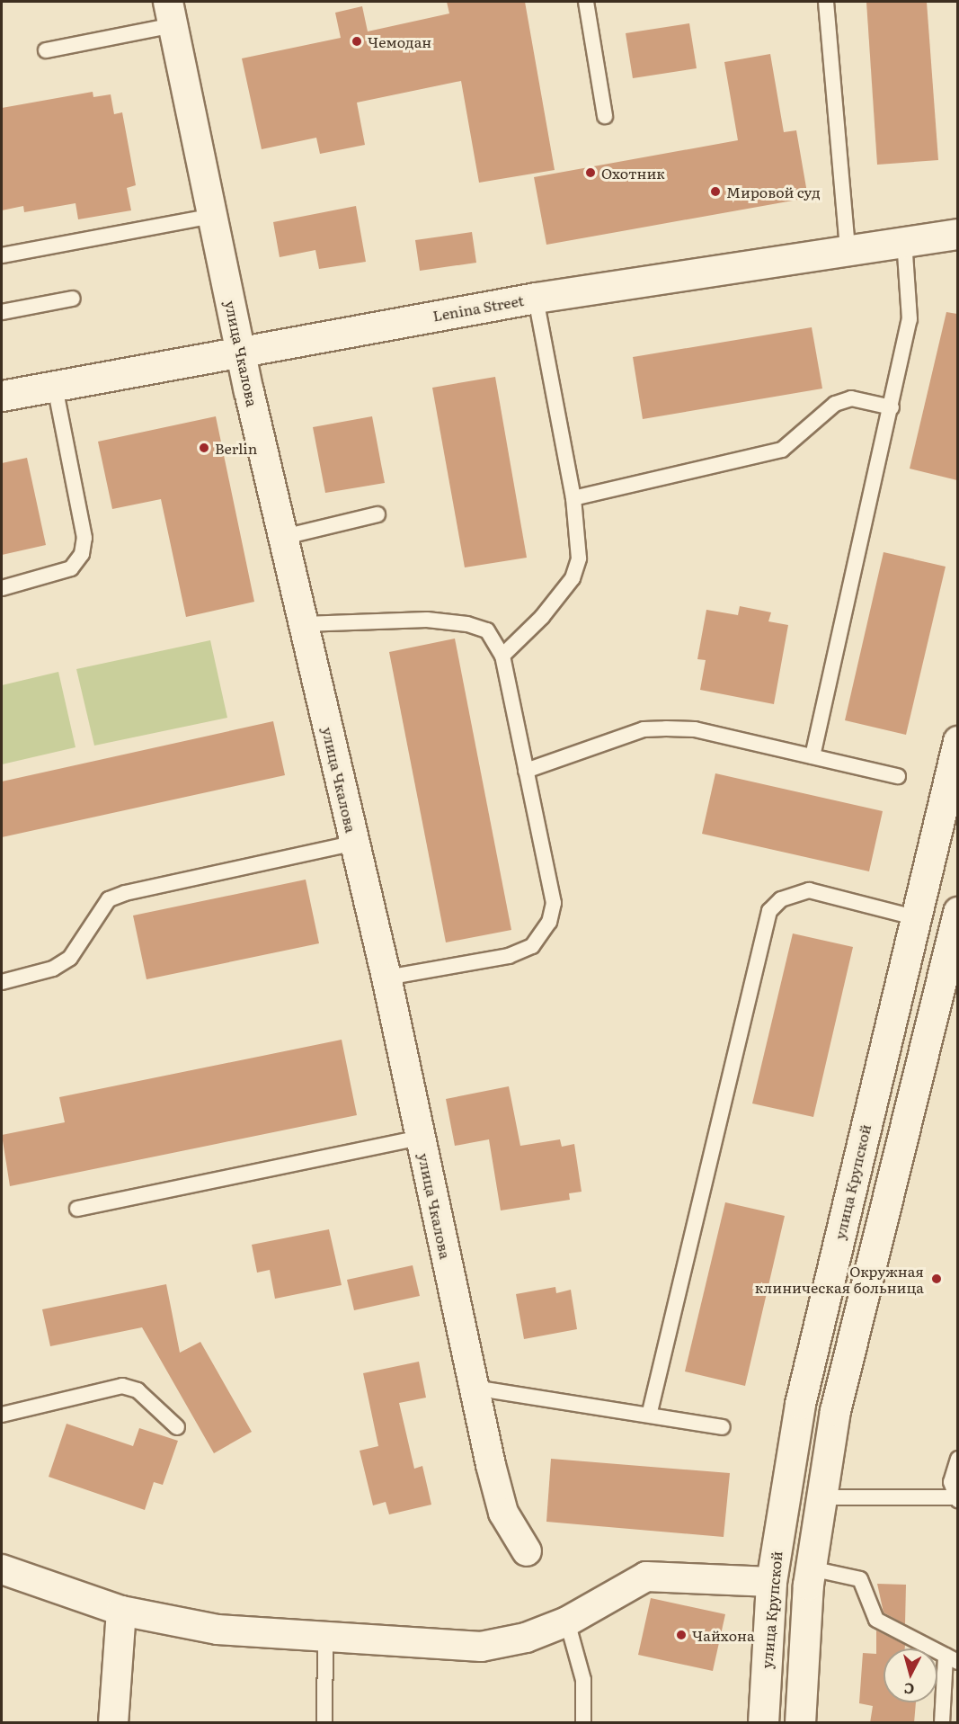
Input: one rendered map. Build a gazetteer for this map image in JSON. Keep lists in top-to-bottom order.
{
  "streets": {
    "main road": ["Lenina Street", "улица Крупской"],
    "street": ["улица Чкалова"]
  },
  "crossings": [
    ["Lenina Street", "улица Чкалова"]
  ],
  "places": [
    "Чемодан",
    "Охотник",
    "Мировой суд",
    "Berlin",
    "Окружная клиническая больница",
    "Чайхона"
  ],
  "north": "bottom"
}
